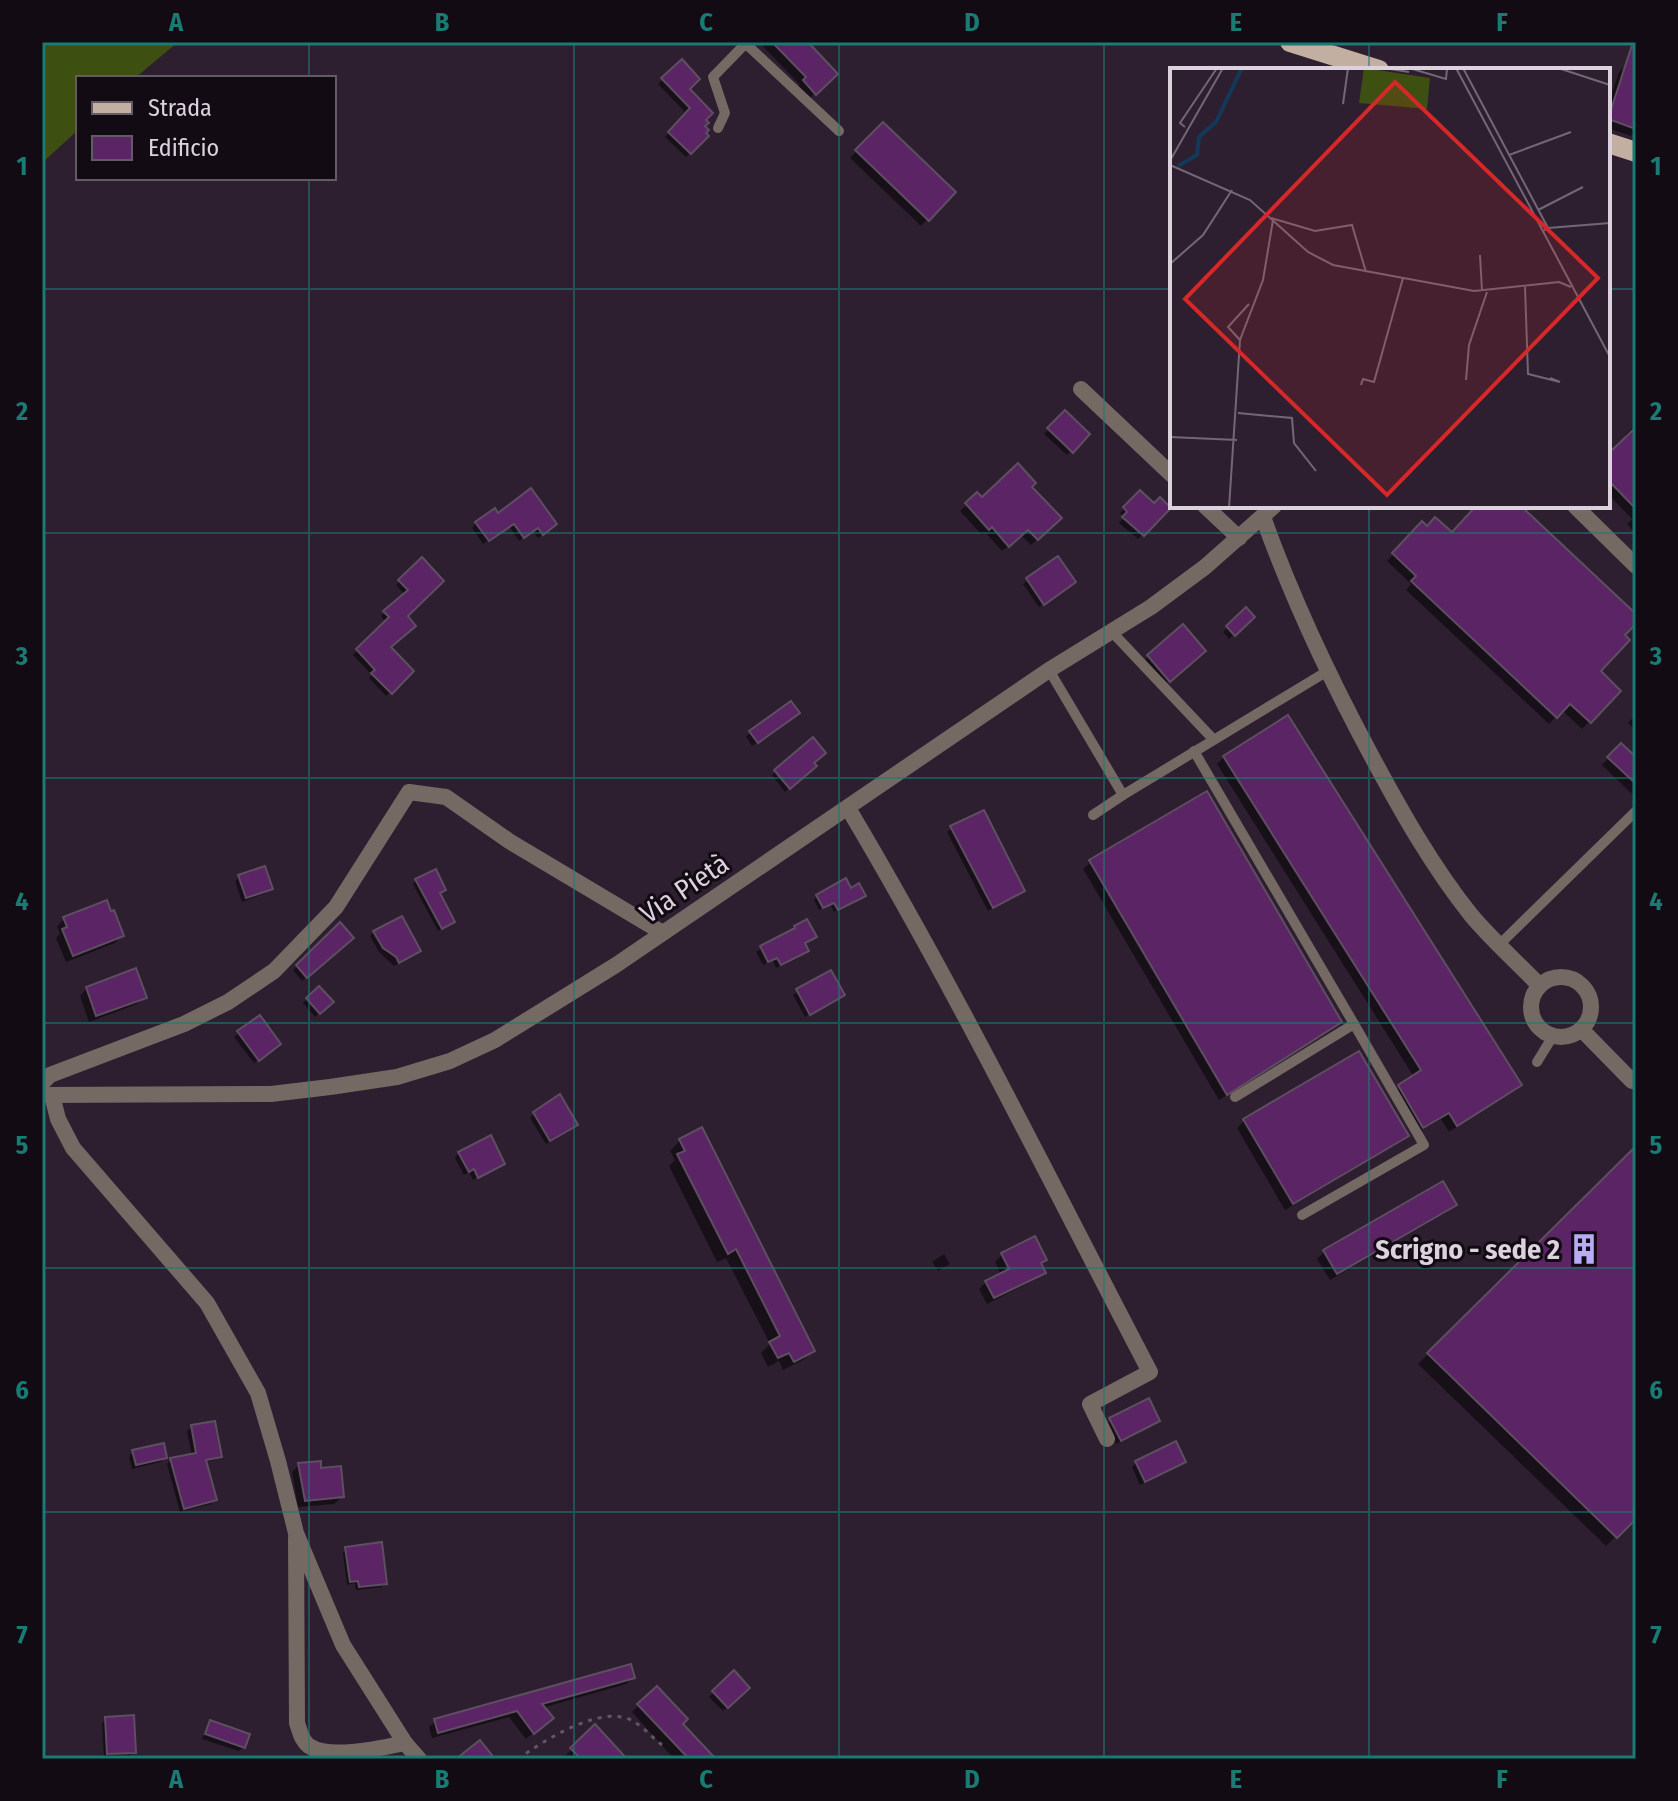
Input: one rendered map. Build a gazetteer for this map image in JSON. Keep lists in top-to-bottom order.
{
  "streets": {
    "street": ["Via Pietà"]
  },
  "places": {
    "building": ["Scrigno - sede 2"]
  },
  "legend": ["Strada", "Edificio"],
  "grid": {
    "columns": [
      "A",
      "B",
      "C",
      "D",
      "E",
      "F"
    ],
    "rows": [
      "1",
      "2",
      "3",
      "4",
      "5",
      "6",
      "7"
    ]
  }
}
